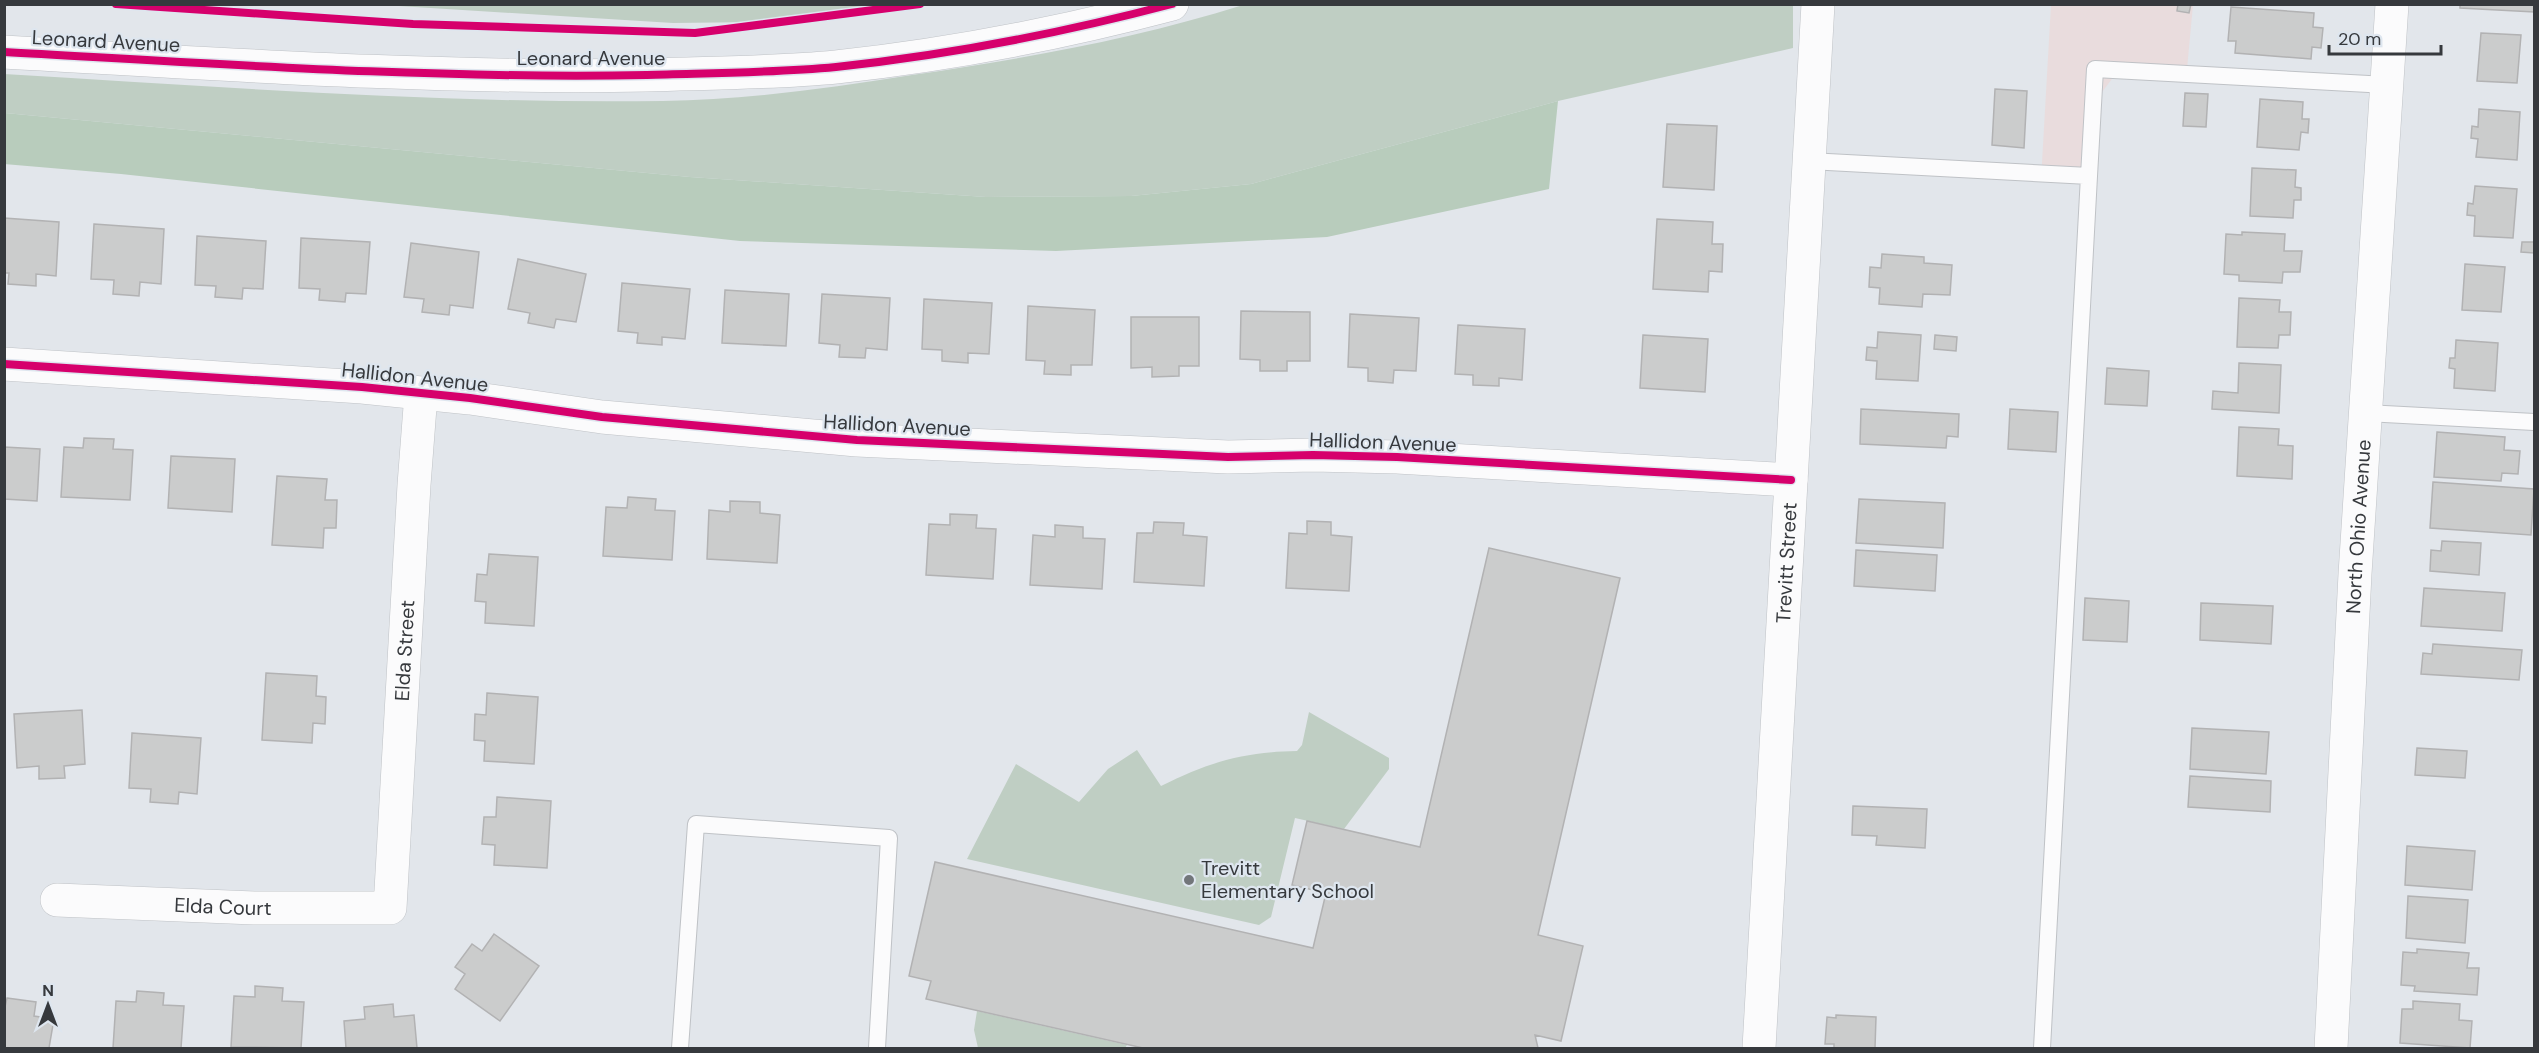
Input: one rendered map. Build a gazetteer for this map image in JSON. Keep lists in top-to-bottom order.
{
  "streets": {
    "street": [
      "Leonard Avenue",
      "Hallidon Avenue",
      "North Ohio Avenue",
      "Trevitt Street",
      "Elda Street",
      "Elda Court"
    ]
  },
  "crossings": [
    ["Hallidon Avenue", "Trevitt Street"],
    ["Hallidon Avenue", "Elda Street"],
    ["Elda Street", "Elda Court"]
  ],
  "places": ["Trevitt Elementary School"],
  "scale_bar": "20 m",
  "north": "top"
}
